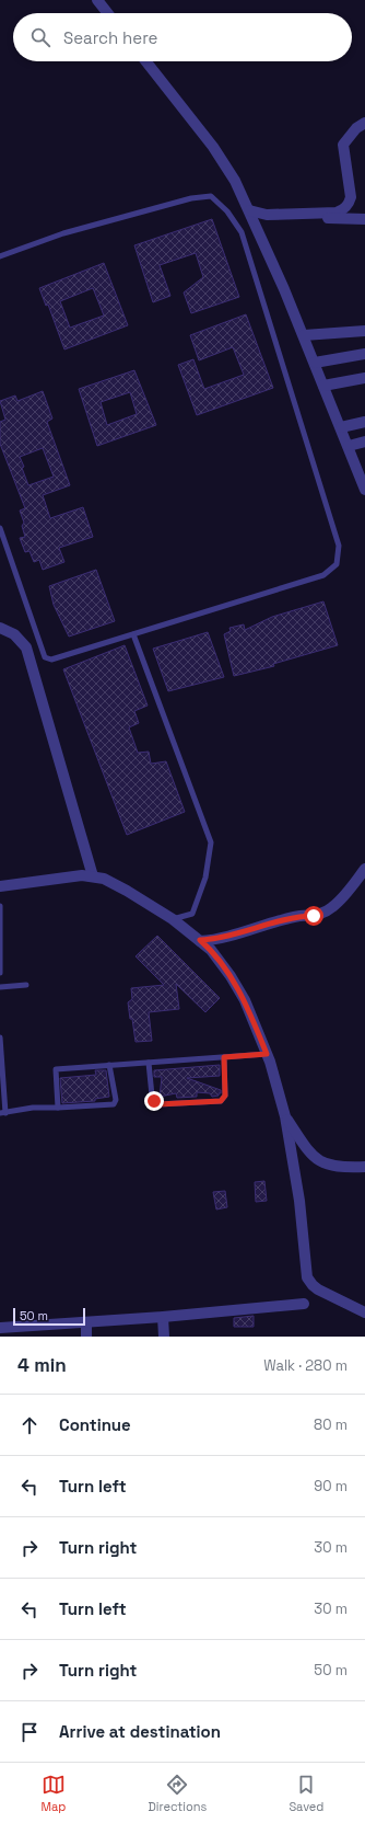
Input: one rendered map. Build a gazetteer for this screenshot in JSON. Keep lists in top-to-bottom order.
{
  "scale_bar": "50 m",
  "page": {
    "search": "Search here",
    "scale": "50 m",
    "heading": ["4 min", "Walk · 280 m"],
    "list": [
      ["Continue", "80 m"],
      ["Turn left", "90 m"],
      ["Turn right", "30 m"],
      ["Turn left", "30 m"],
      ["Turn right", "50 m"],
      "Arrive at destination"
    ],
    "nav": ["Map", "Directions", "Saved"]
  }
}
